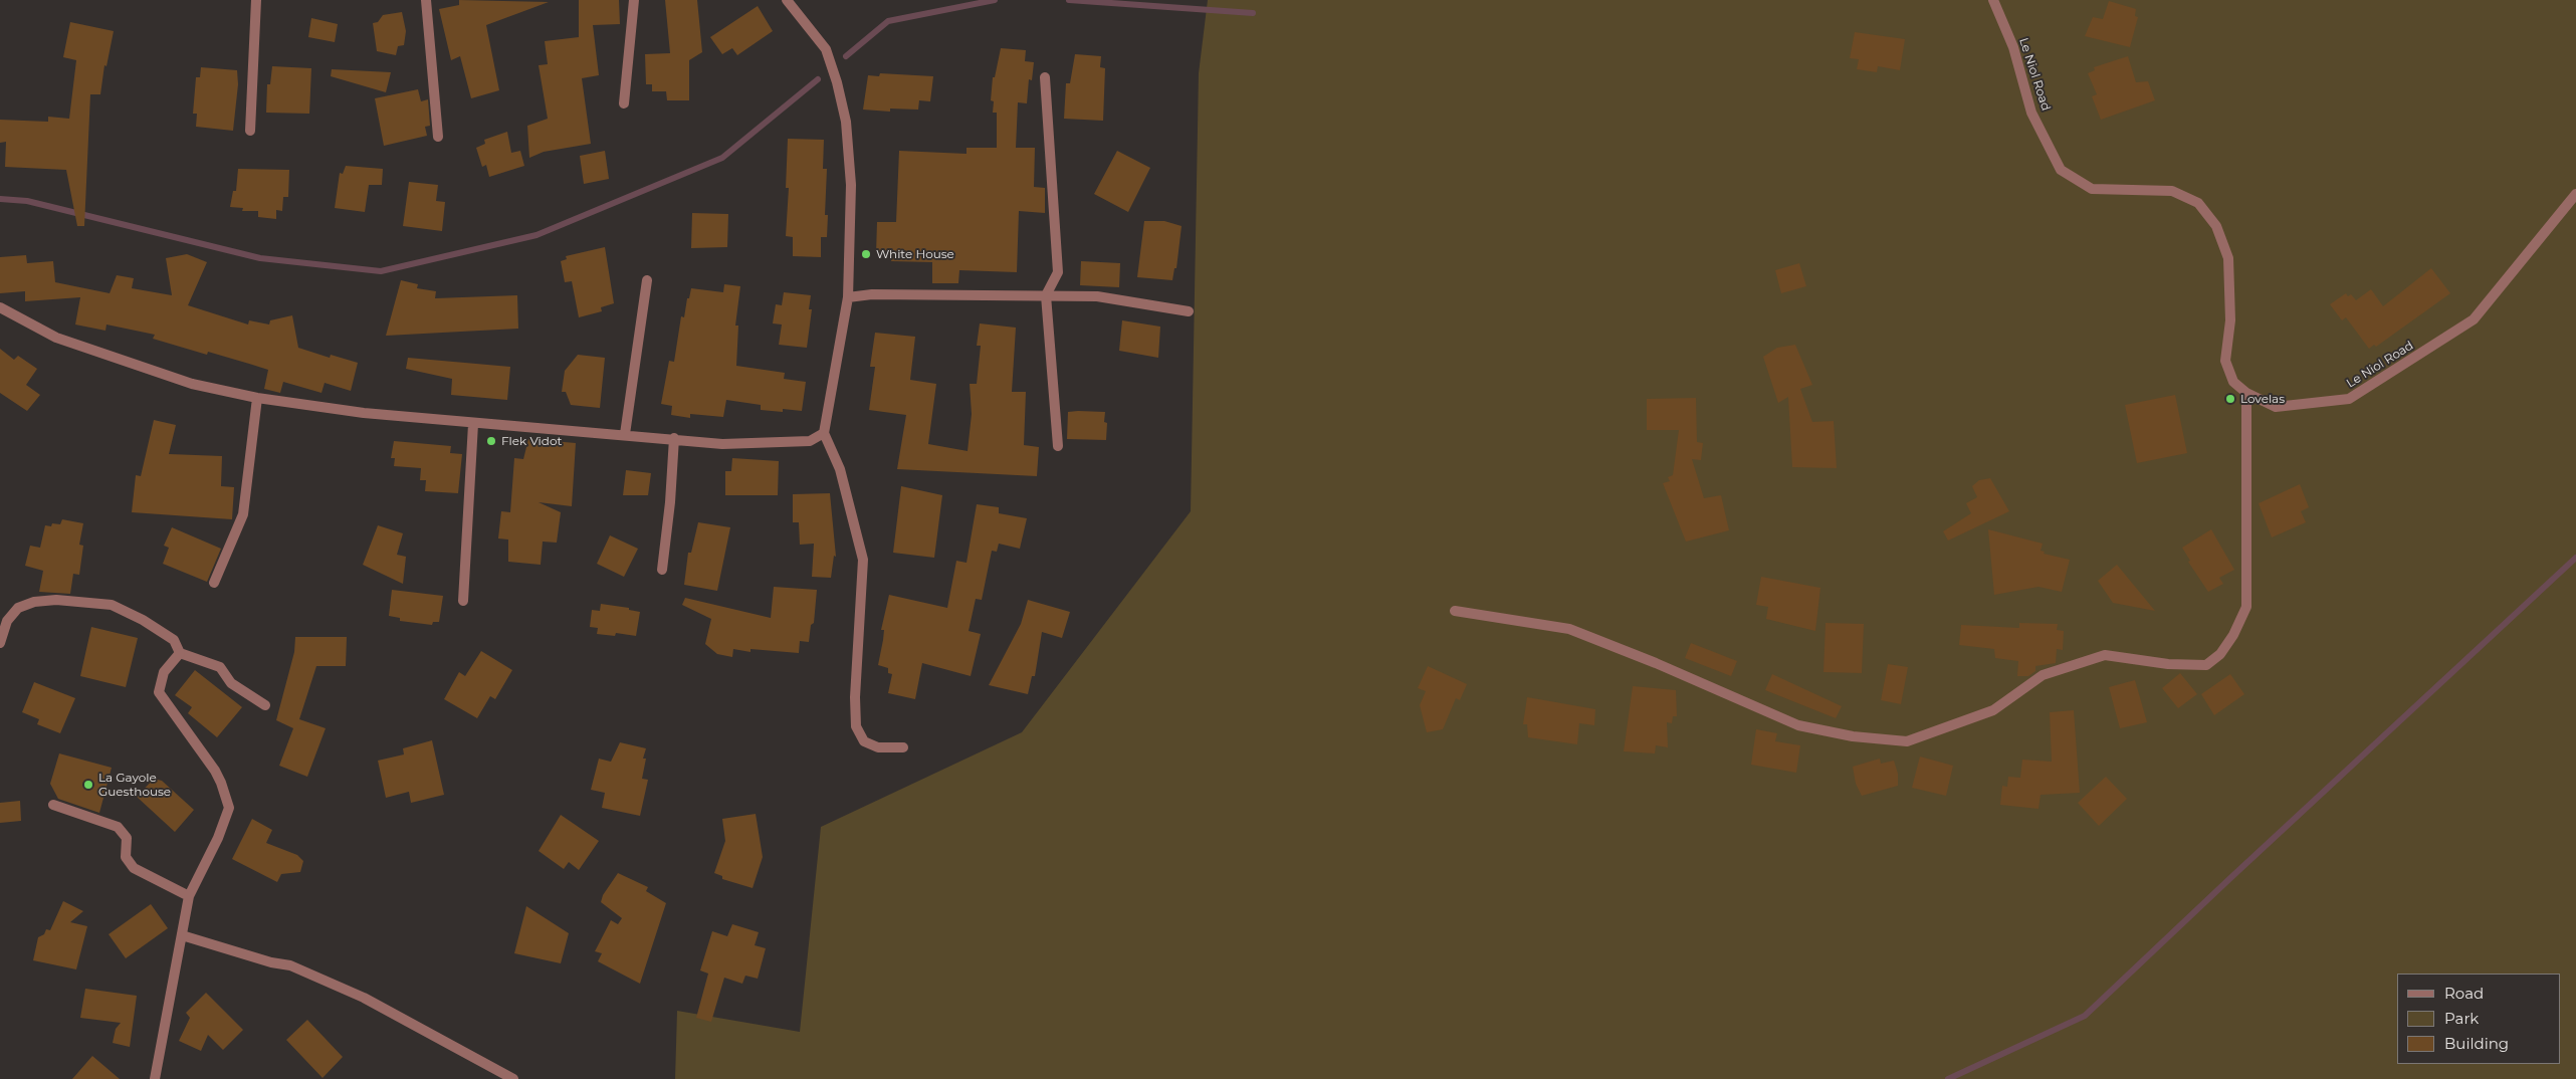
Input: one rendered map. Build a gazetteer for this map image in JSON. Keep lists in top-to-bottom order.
{
  "streets": {
    "street": ["Le Niol Road"]
  },
  "places": [
    "White House",
    "Lovelas",
    "Flek Vidot",
    "La Gayole Guesthouse"
  ],
  "legend": ["Road", "Park", "Building"]
}
